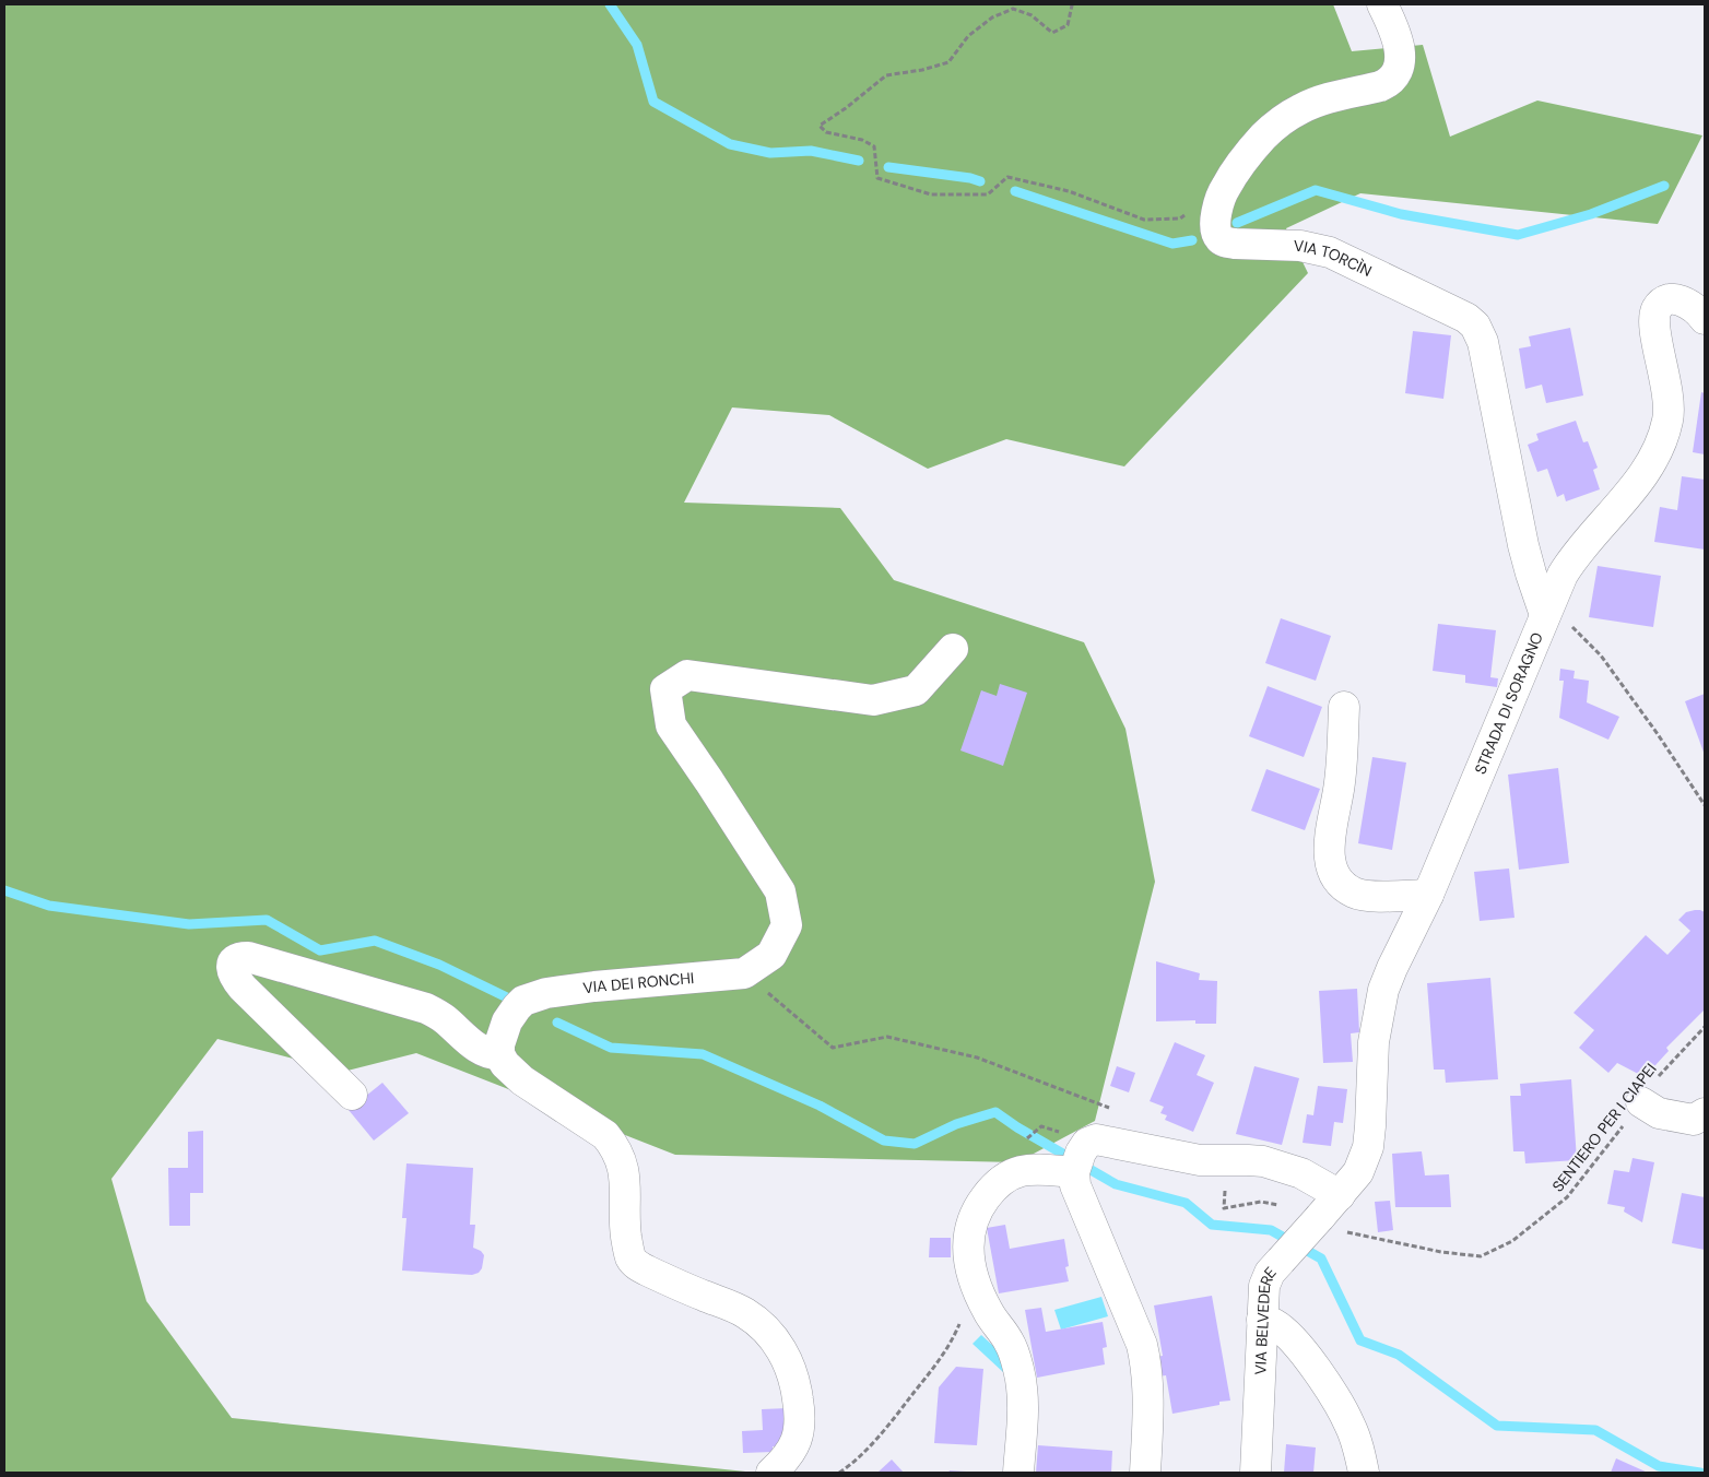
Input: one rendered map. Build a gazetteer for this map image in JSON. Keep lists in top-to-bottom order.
{
  "streets": {
    "street": [
      "VIA TORCÌN",
      "STRADA DI SORAGNO",
      "VIA DEI RONCHI",
      "VIA BELVEDERE"
    ],
    "path": ["SENTIERO PER I CIAPEI"]
  },
  "crossings": [
    ["VIA TORCÌN", "STRADA DI SORAGNO"],
    ["STRADA DI SORAGNO", "VIA BELVEDERE"],
    ["SENTIERO PER I CIAPEI", "VIA BELVEDERE"]
  ]
}
